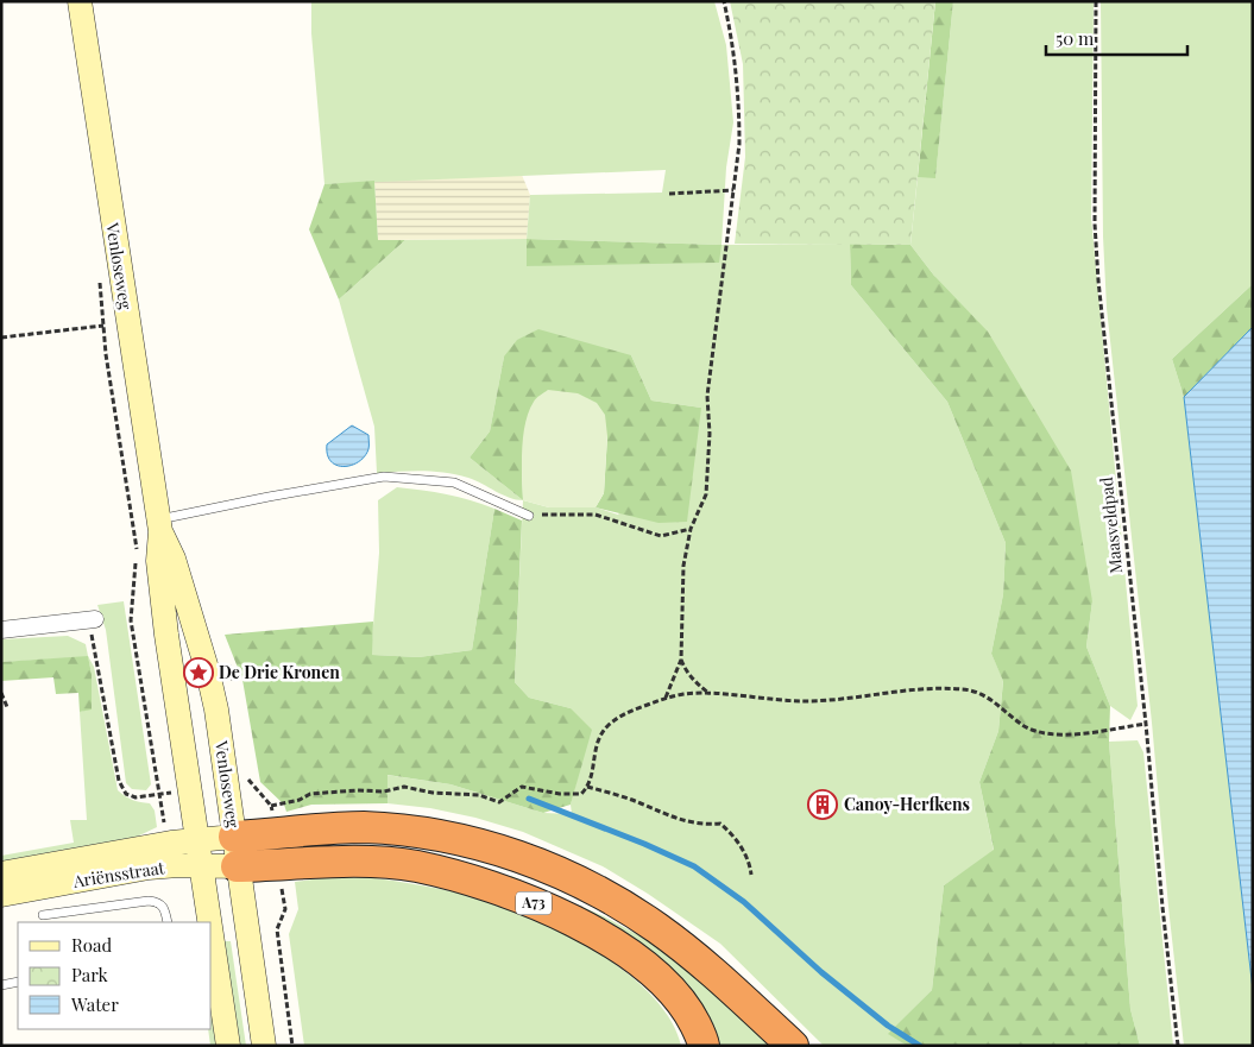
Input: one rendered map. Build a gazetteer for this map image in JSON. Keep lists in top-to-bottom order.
{
  "streets": {
    "highway": ["A73"],
    "main road": ["Venloseweg", "Ariënsstraat"],
    "path": ["Maasveldpad"]
  },
  "crossings": [
    ["Venloseweg", "Ariënsstraat"],
    ["Venloseweg", "A73"],
    ["Ariënsstraat", "A73"]
  ],
  "places": {
    "place": ["De Drie Kronen"],
    "building": ["Canoy-Herfkens"]
  },
  "legend": ["Road", "Park", "Water"],
  "scale_bar": "50 m"
}
